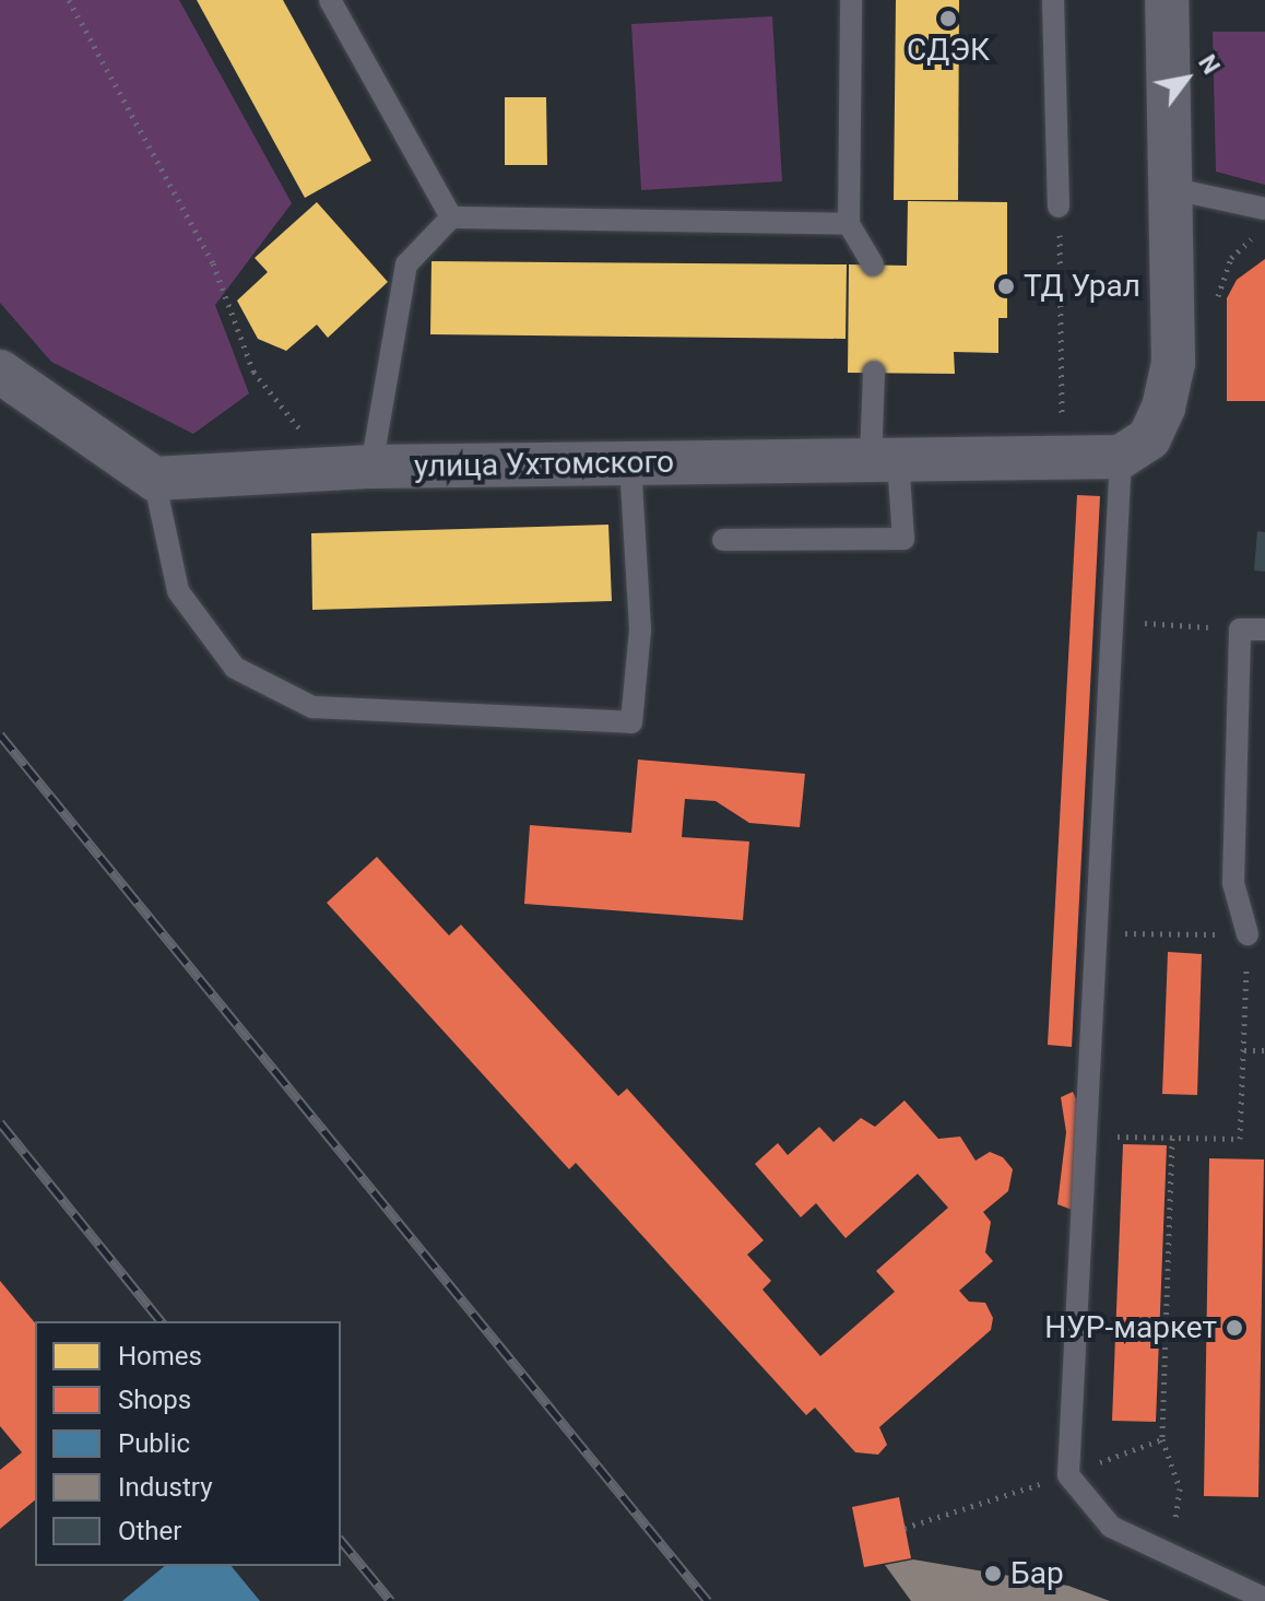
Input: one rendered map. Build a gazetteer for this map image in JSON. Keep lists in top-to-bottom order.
{
  "streets": {
    "street": ["улица Ухтомского"]
  },
  "places": [
    "СДЭК",
    "ТД Урал",
    "НУР-маркет",
    "Бар"
  ],
  "legend": [
    "Homes",
    "Shops",
    "Public",
    "Industry",
    "Other"
  ],
  "north": "top right"
}
